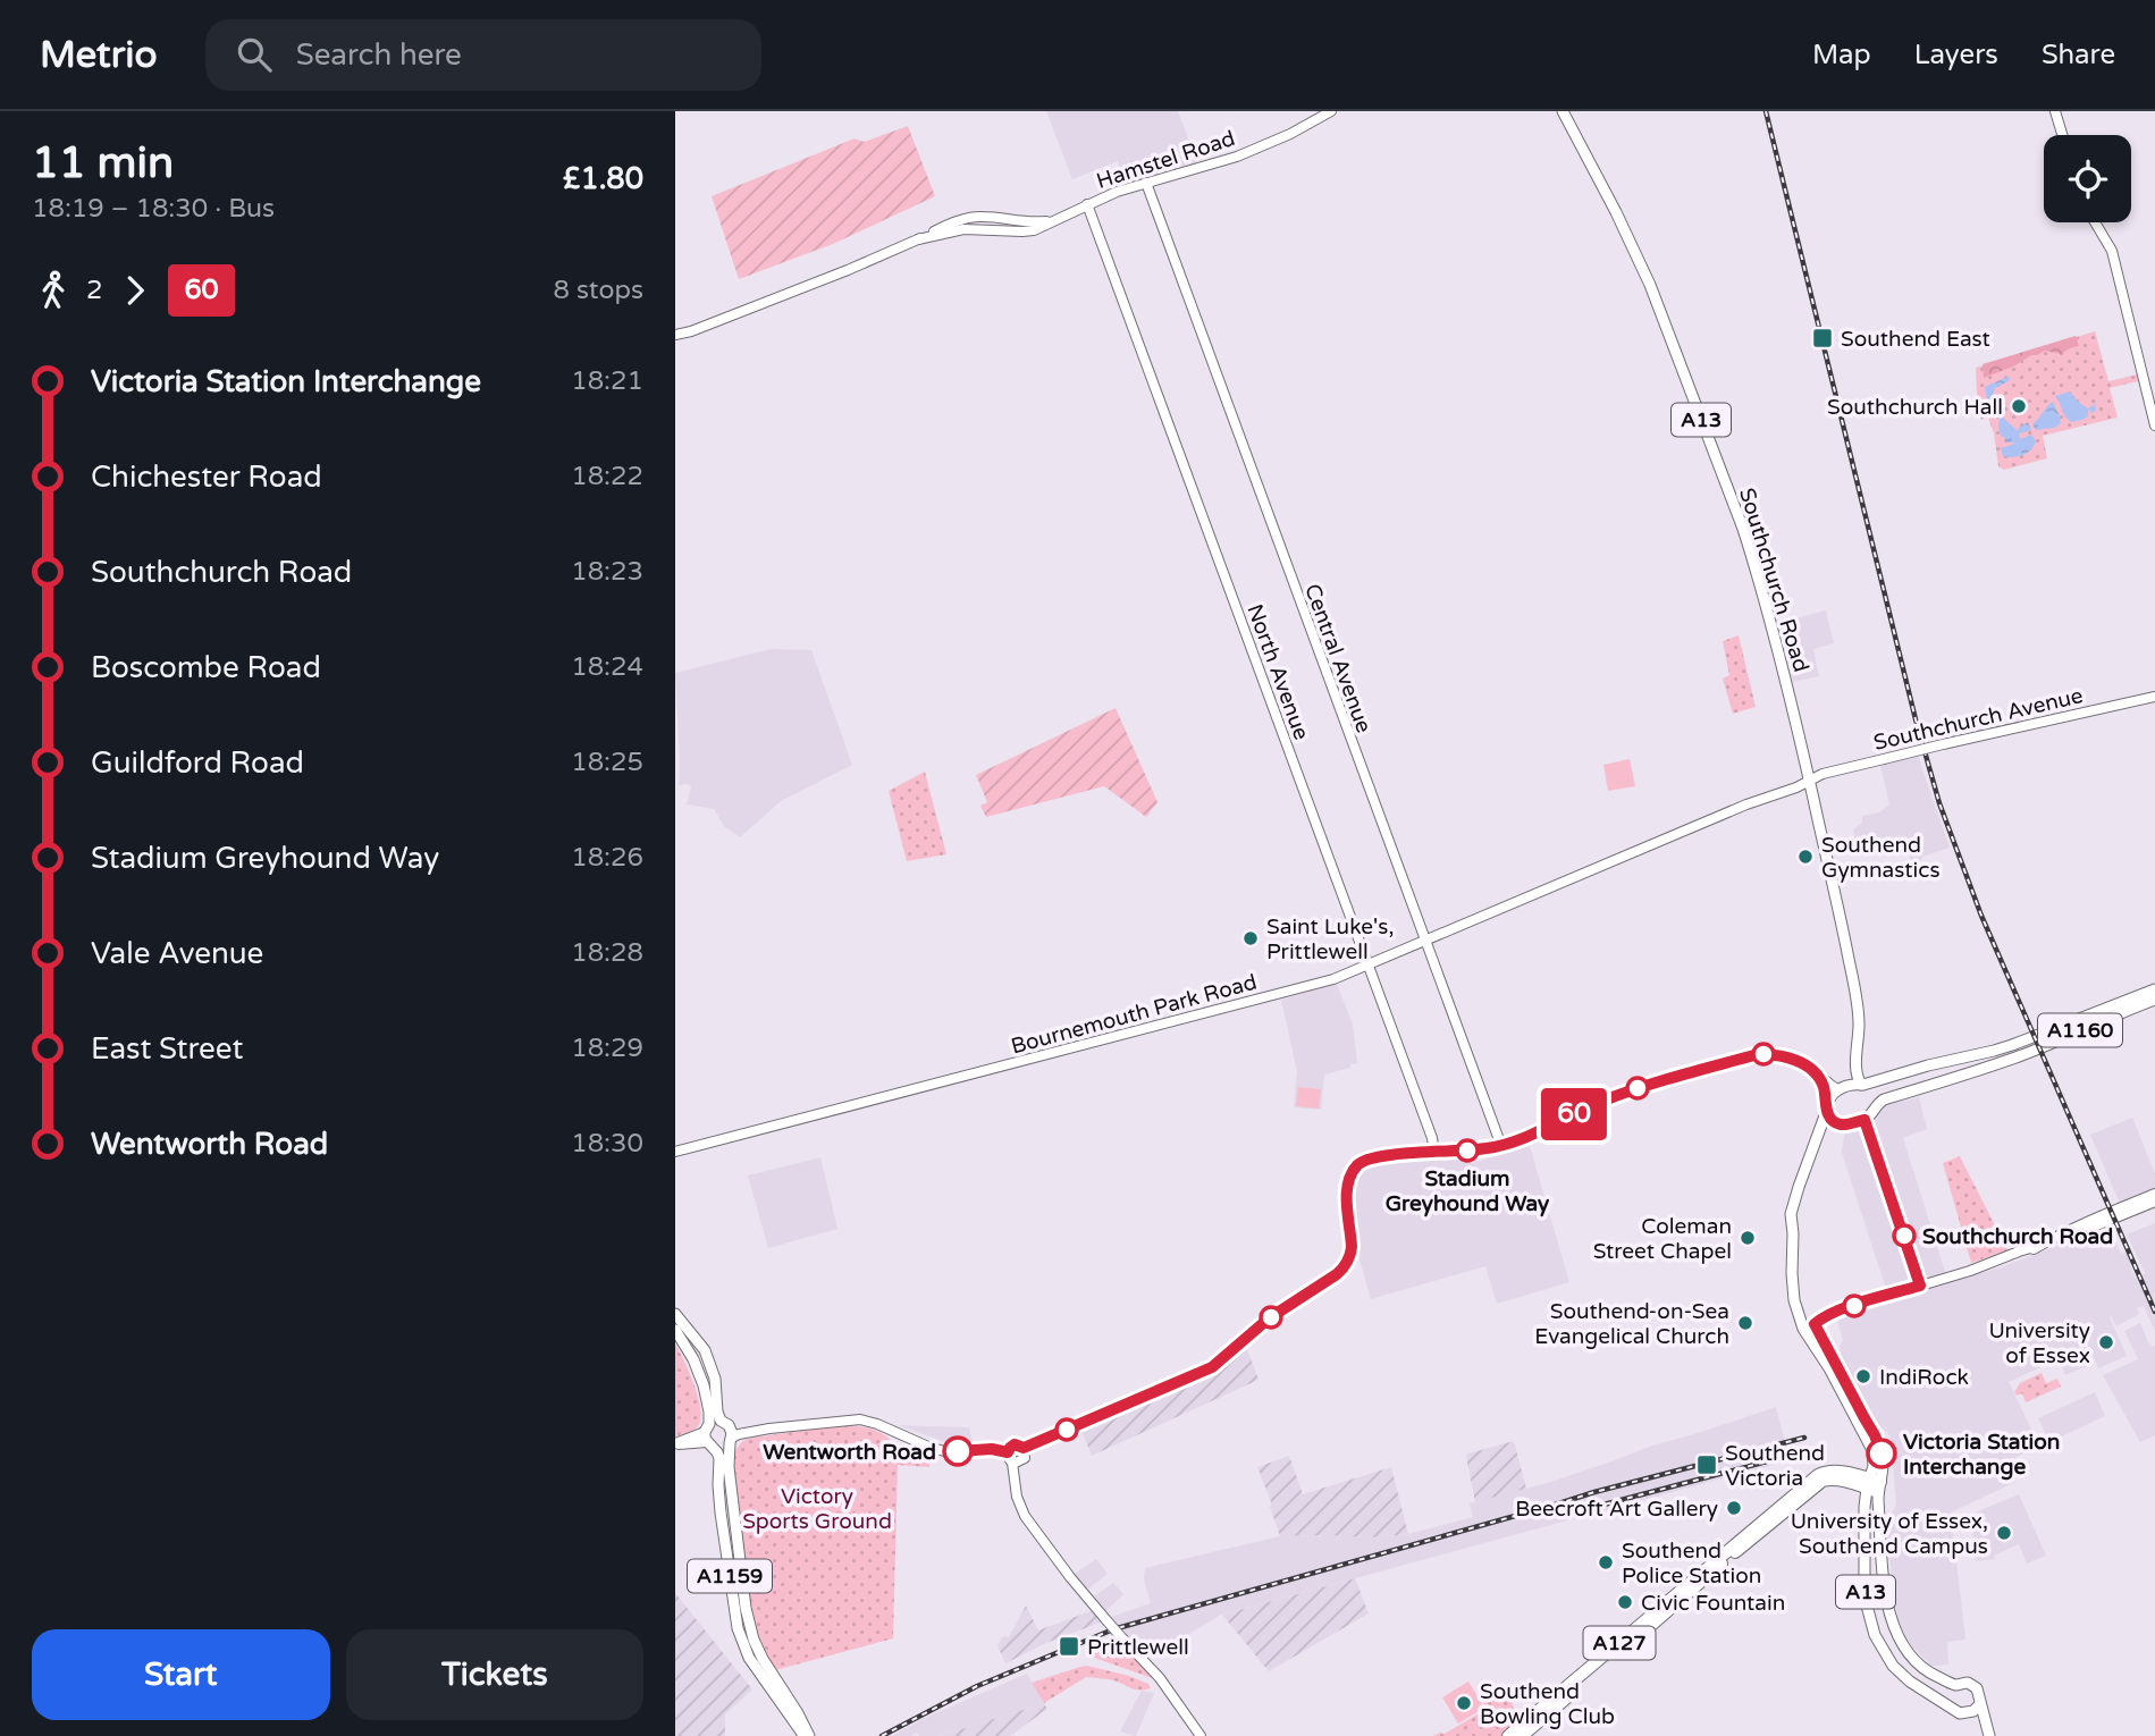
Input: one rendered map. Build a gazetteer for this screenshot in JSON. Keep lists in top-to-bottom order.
{
  "streets": {
    "highway": ["A127"],
    "main road": [
      "A13",
      "Southchurch Road",
      "A1160",
      "A1159"
    ],
    "street": [
      "Hamstel Road",
      "Central Avenue",
      "North Avenue",
      "Southchurch Avenue",
      "Bournemouth Park Road"
    ]
  },
  "crossings": [
    ["Hamstel Road", "Central Avenue"],
    ["Hamstel Road", "North Avenue"],
    ["A13", "A127"],
    ["Southchurch Road", "Southchurch Avenue"],
    ["Southchurch Road", "Bournemouth Park Road"],
    ["Southchurch Road", "A1160"],
    ["Central Avenue", "Bournemouth Park Road"],
    ["North Avenue", "Bournemouth Park Road"],
    ["Southchurch Avenue", "Bournemouth Park Road"]
  ],
  "parks": ["Victory Sports Ground"],
  "places": {
    "transit": ["Southend East", "Southend Victoria", "Prittlewell"],
    "other": [
      "Southchurch Hall",
      "Southend Gymnastics",
      "Saint Luke's, Prittlewell",
      "Stadium Greyhound Way",
      "Southchurch Road",
      "Coleman Street Chapel",
      "Southend-on-Sea Evangelical Church",
      "University of Essex",
      "IndiRock",
      "Wentworth Road",
      "Victoria Station Interchange",
      "Beecroft Art Gallery",
      "University of Essex, Southend Campus",
      "Southend Police Station",
      "Civic Fountain",
      "Southend Bowling Club"
    ]
  },
  "lines": ["bus line 60"],
  "page": {
    "header": "Metrio",
    "search": "Search here",
    "nav": ["Map", "Layers", "Share"],
    "heading": ["11 min", "18:19 – 18:30 · Bus", "£1.80"],
    "on_map": "60",
    "legs": ["2", "60", "8 stops"],
    "list": [
      {
        "name": "Victoria Station Interchange",
        "value": "18:21"
      },
      {
        "name": "Chichester Road",
        "value": "18:22"
      },
      {
        "name": "Southchurch Road",
        "value": "18:23"
      },
      {
        "name": "Boscombe Road",
        "value": "18:24"
      },
      {
        "name": "Guildford Road",
        "value": "18:25"
      },
      {
        "name": "Stadium Greyhound Way",
        "value": "18:26"
      },
      {
        "name": "Vale Avenue",
        "value": "18:28"
      },
      {
        "name": "East Street",
        "value": "18:29"
      },
      {
        "name": "Wentworth Road",
        "value": "18:30"
      }
    ],
    "buttons": ["Start", "Tickets"]
  }
}
